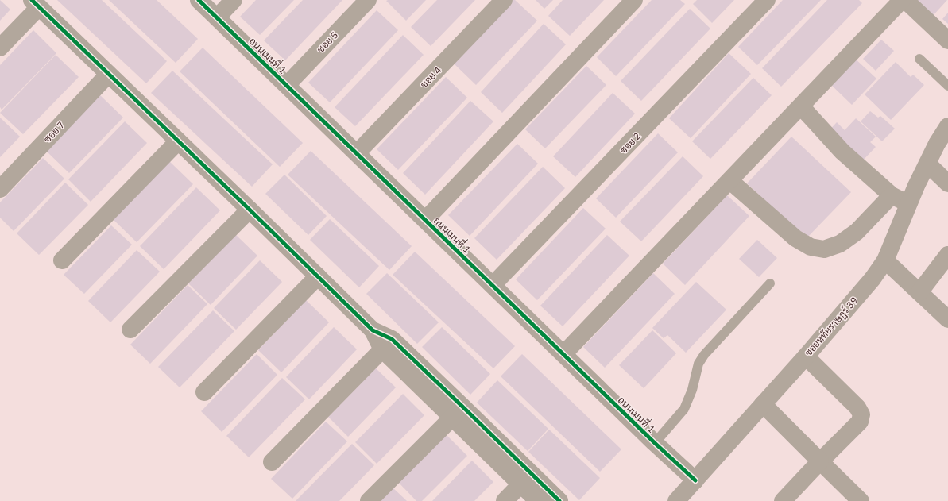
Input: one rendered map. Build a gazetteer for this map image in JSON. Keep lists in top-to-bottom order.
{
  "streets": {
    "street": [
      "ซอย 5",
      "ถนนเมนที่ 1",
      "ซอย 4",
      "ซอย 7",
      "ซอย 2",
      "ซอยหทัยราษฎร์ 39"
    ]
  },
  "crossings": [
    ["ซอย 5", "ถนนเมนที่ 1"],
    ["ถนนเมนที่ 1", "ซอย 4"],
    ["ถนนเมนที่ 1", "ซอย 2"],
    ["ถนนเมนที่ 1", "ซอยหทัยราษฎร์ 39"]
  ]
}
